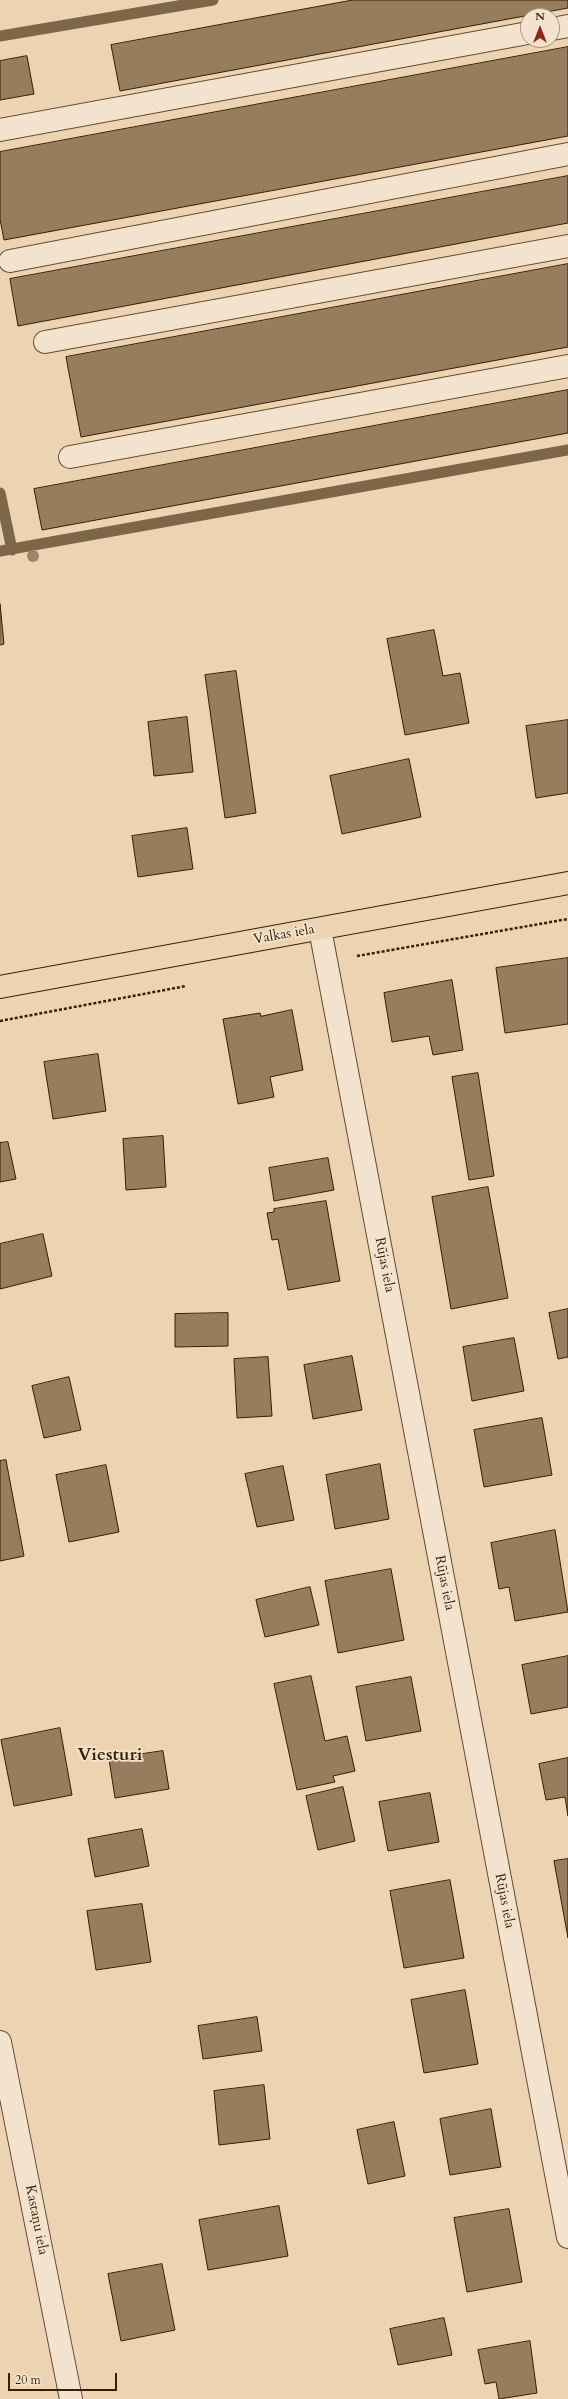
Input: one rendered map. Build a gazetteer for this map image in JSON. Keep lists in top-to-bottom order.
{
  "streets": {
    "main road": ["Valkas iela"],
    "street": ["Rūjas iela", "Kastaņu iela"]
  },
  "crossings": [
    ["Valkas iela", "Rūjas iela"]
  ],
  "districts": ["Viesturi"],
  "scale_bar": "20 m",
  "north": "top"
}
